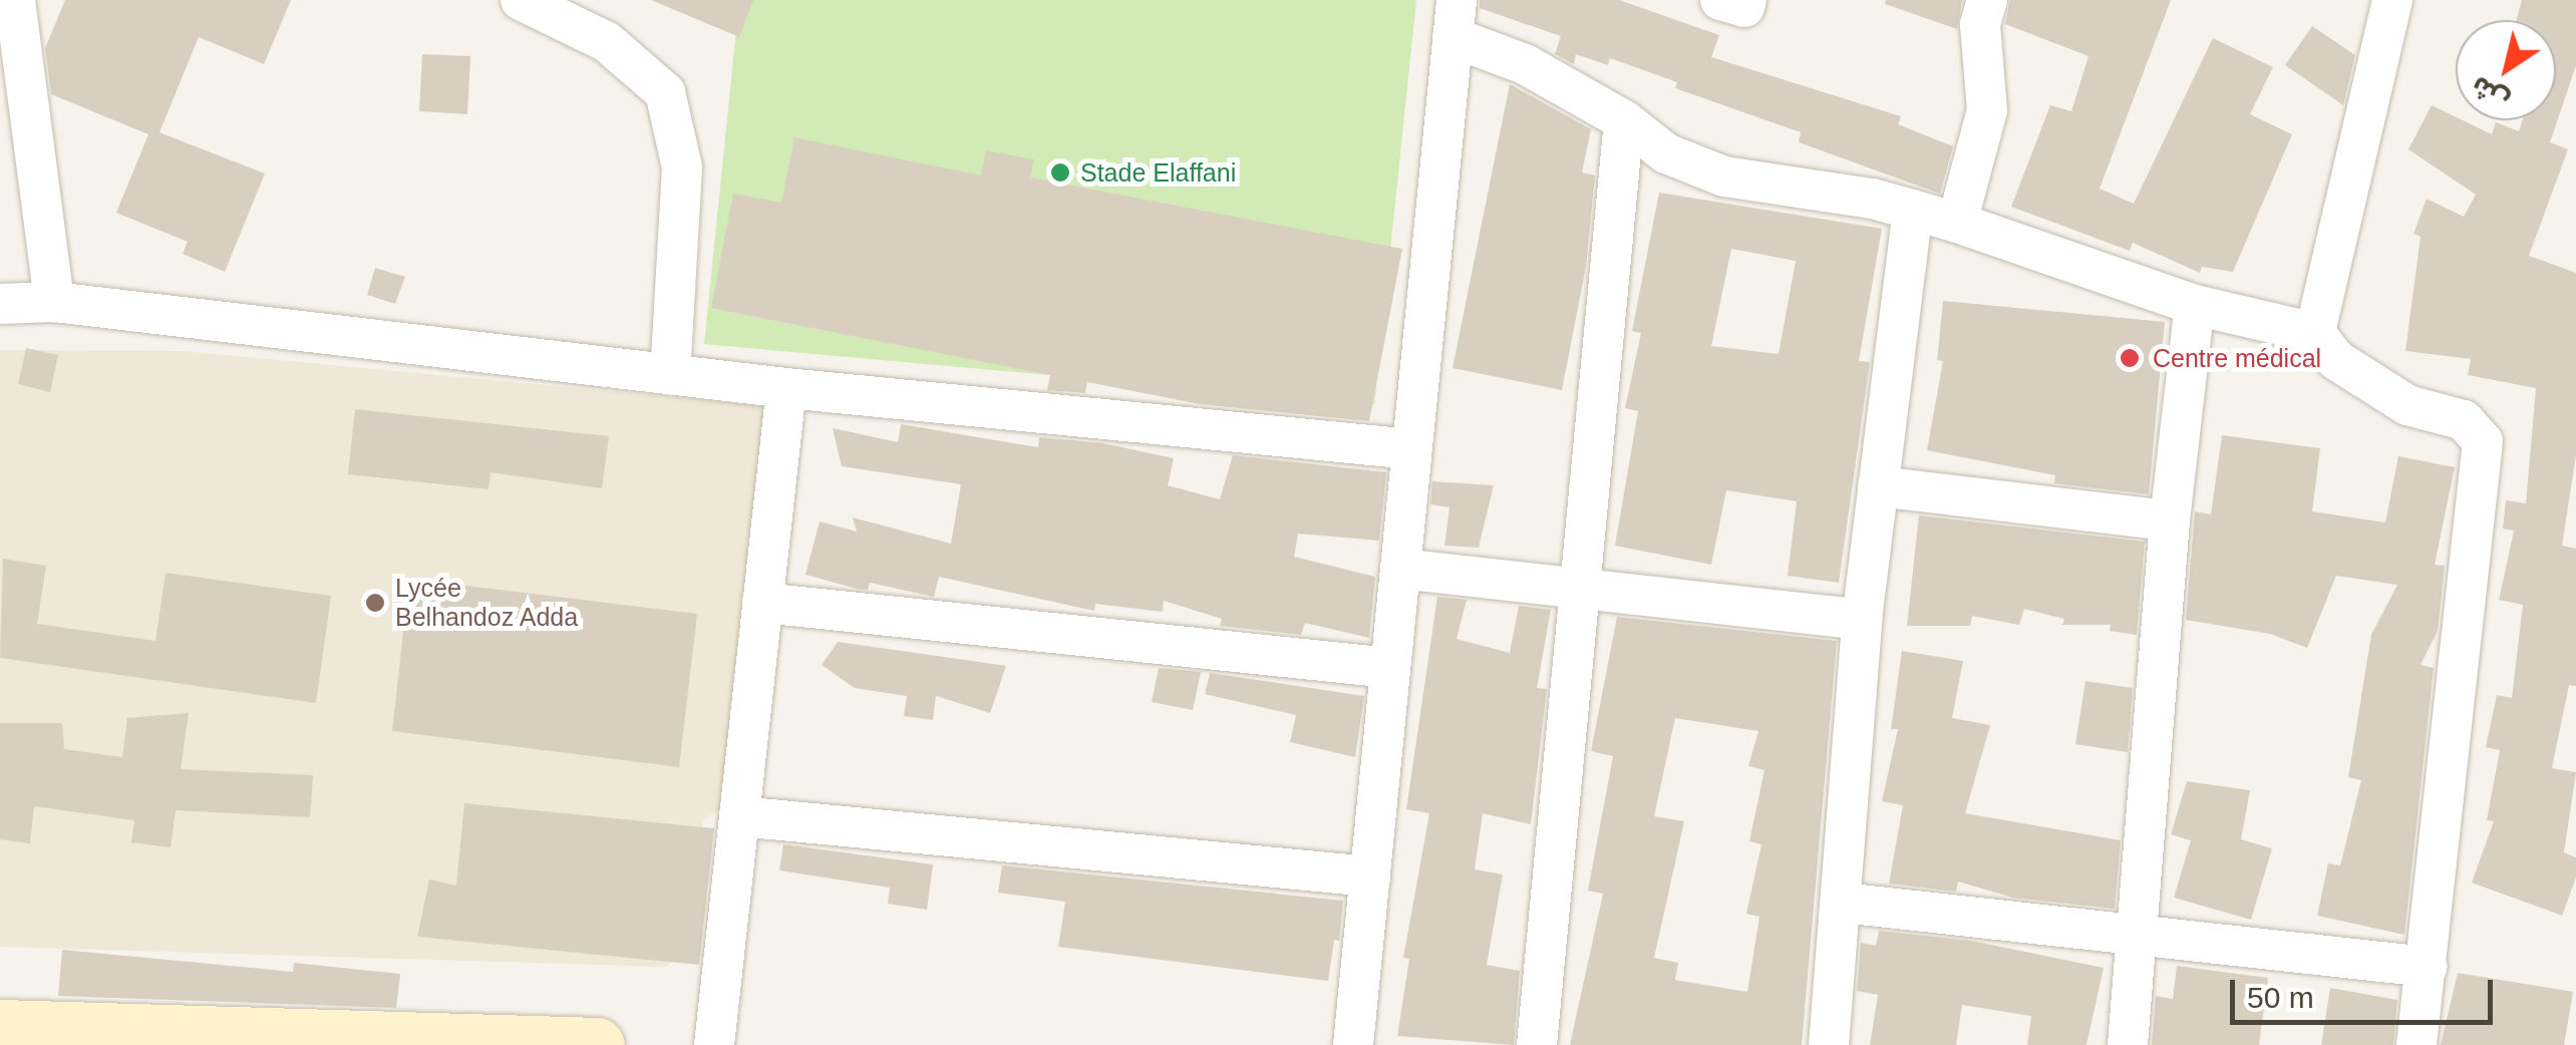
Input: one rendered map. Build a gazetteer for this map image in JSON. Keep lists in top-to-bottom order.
{
  "places": ["Stade Elaffani", "Centre médical", "Lycée Belhandoz Adda"],
  "scale_bar": "50 m",
  "north": "bottom left"
}
